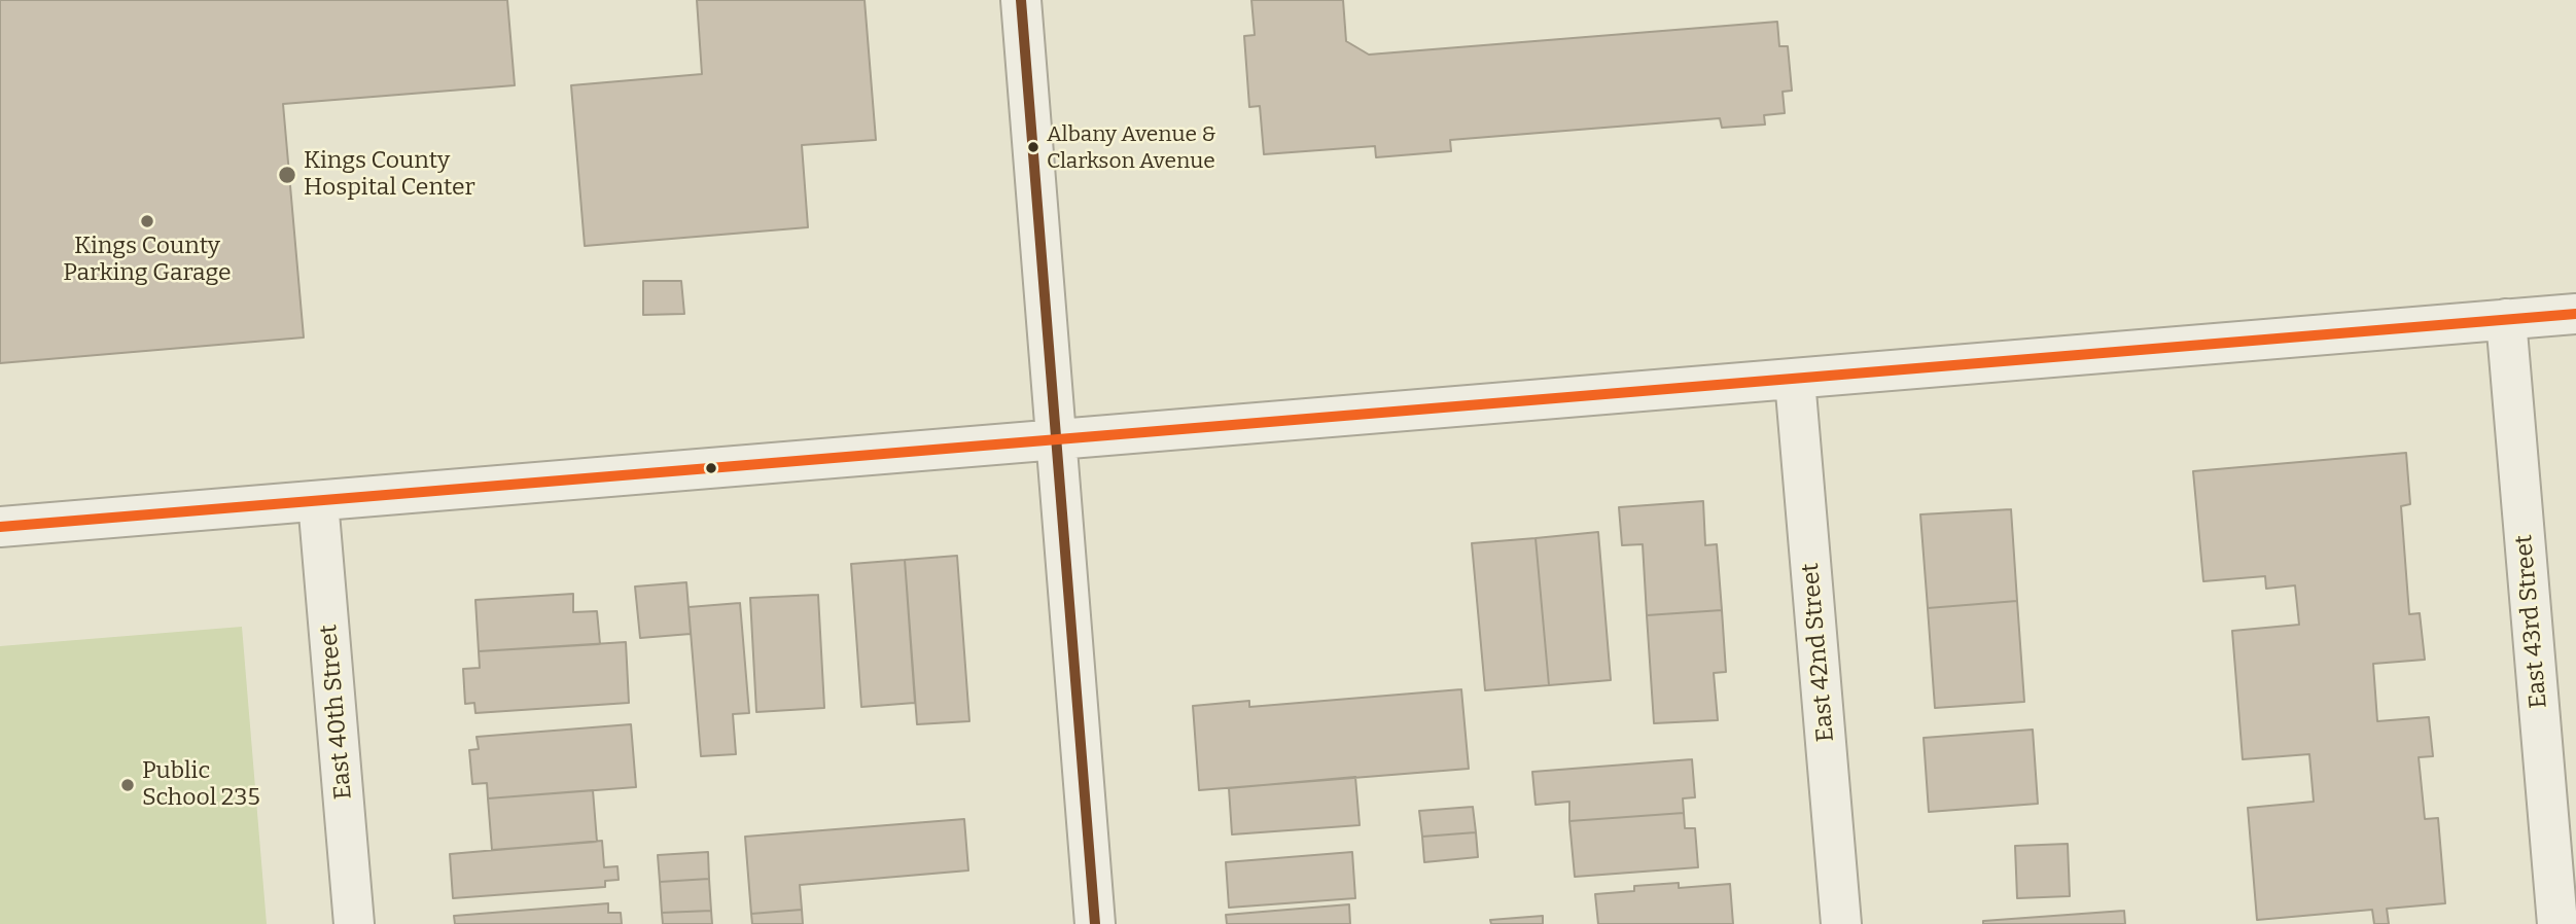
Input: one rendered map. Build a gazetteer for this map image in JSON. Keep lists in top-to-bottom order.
{
  "streets": {
    "street": ["East 43rd Street", "East 42nd Street", "East 40th Street"]
  },
  "places": [
    "Albany Avenue & Clarkson Avenue",
    "Kings County Hospital Center",
    "Kings County Parking Garage",
    "Public School 235"
  ]
}
